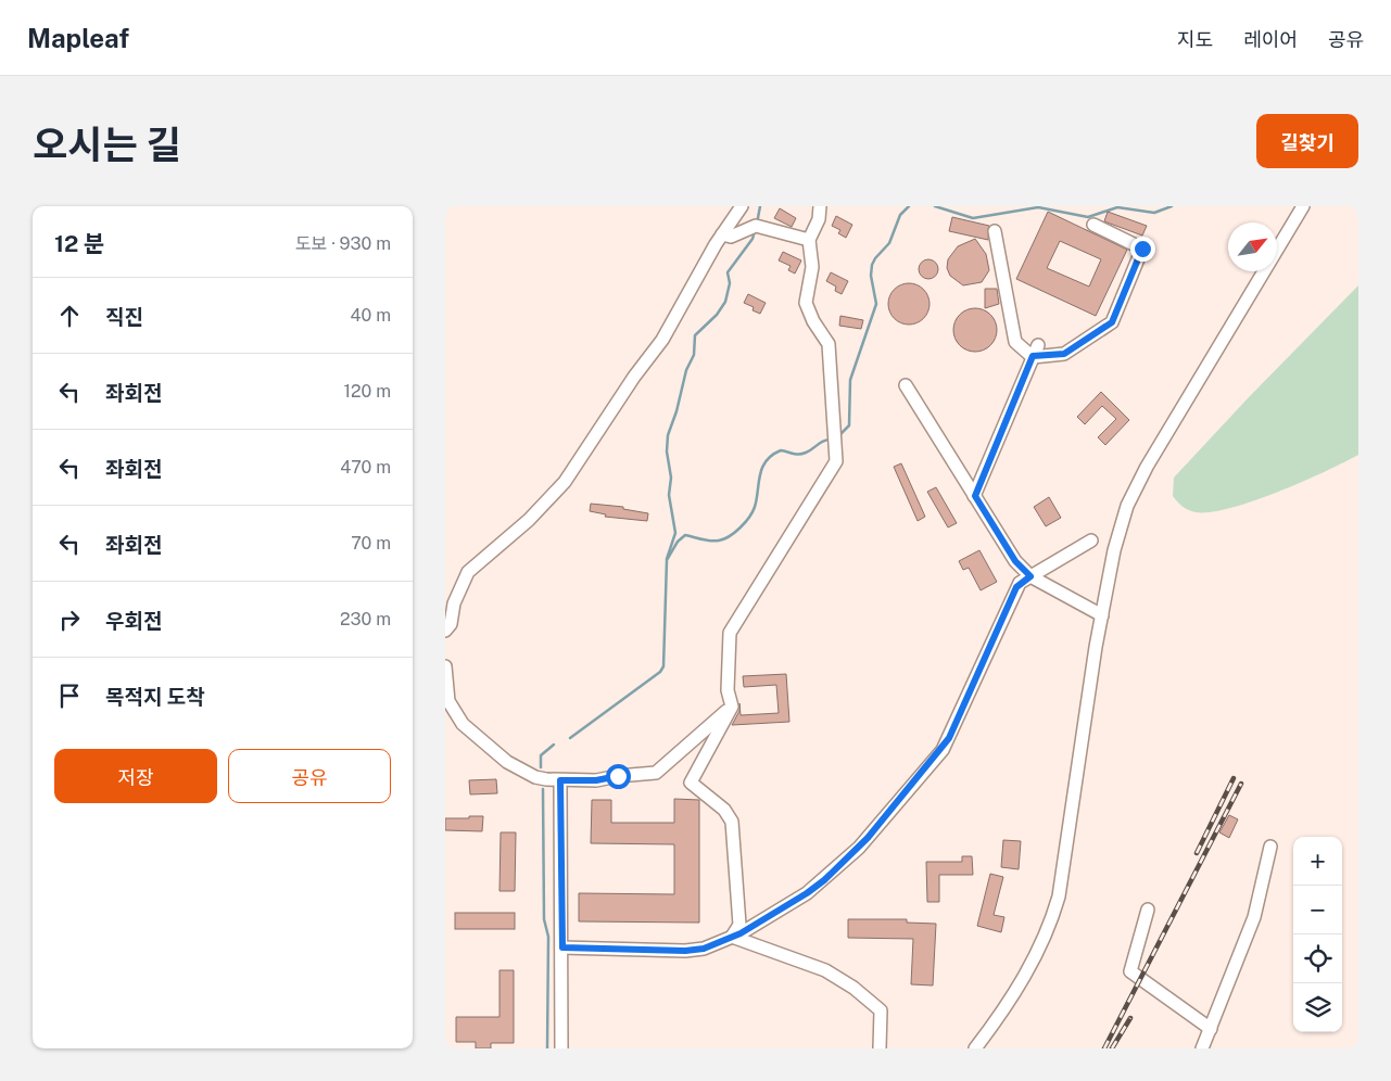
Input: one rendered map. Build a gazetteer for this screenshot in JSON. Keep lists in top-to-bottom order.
{
  "north": "top right",
  "page": {
    "header": "Mapleaf",
    "nav": ["지도", "레이어", "공유"],
    "title": "오시는 길",
    "buttons": [
      "길찾기",
      ["저장", "공유"]
    ],
    "heading": ["12 분", "도보 · 930 m"],
    "list": [
      ["직진", "40 m"],
      ["좌회전", "120 m"],
      ["좌회전", "470 m"],
      ["좌회전", "70 m"],
      ["우회전", "230 m"],
      "목적지 도착"
    ],
    "map_buttons": ["+", "−"]
  }
}
